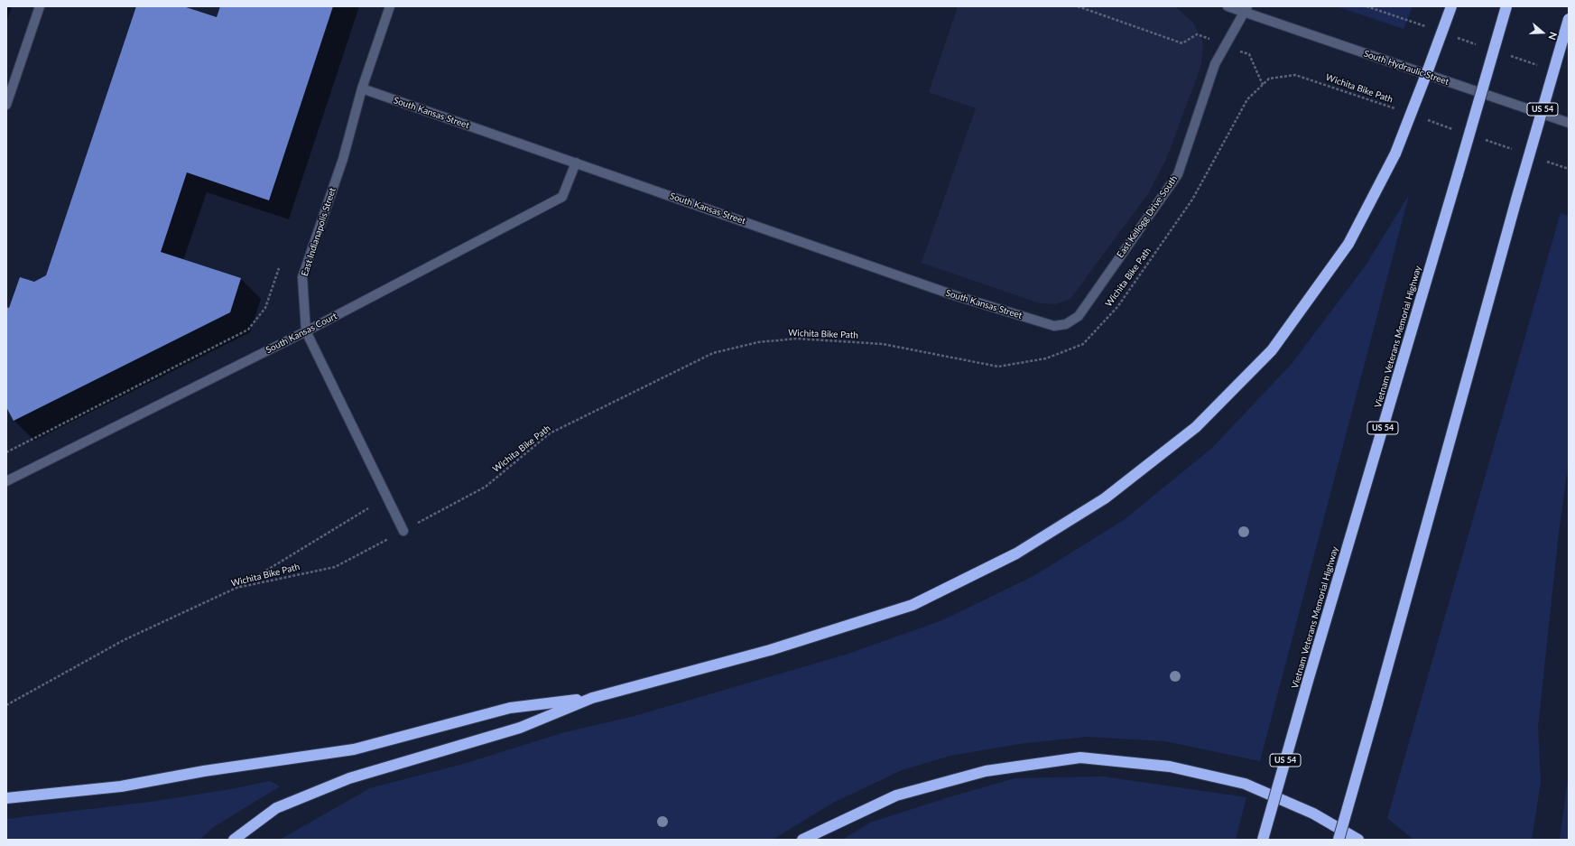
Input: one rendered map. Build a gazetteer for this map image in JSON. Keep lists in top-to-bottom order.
{
  "streets": {
    "highway": ["US 54", "Vietnam Veterans Memorial Highway"],
    "street": [
      "South Hydraulic Street",
      "South Kansas Street",
      "East Kellogg Drive South",
      "East Indianapolis Street",
      "South Kansas Court"
    ],
    "path": ["Wichita Bike Path"]
  },
  "crossings": [
    ["South Hydraulic Street", "East Kellogg Drive South"],
    ["Wichita Bike Path", "East Indianapolis Street"],
    ["South Kansas Street", "East Kellogg Drive South"],
    ["South Kansas Street", "East Indianapolis Street"],
    ["South Kansas Street", "South Kansas Court"],
    ["East Indianapolis Street", "South Kansas Court"]
  ],
  "north": "right"
}
